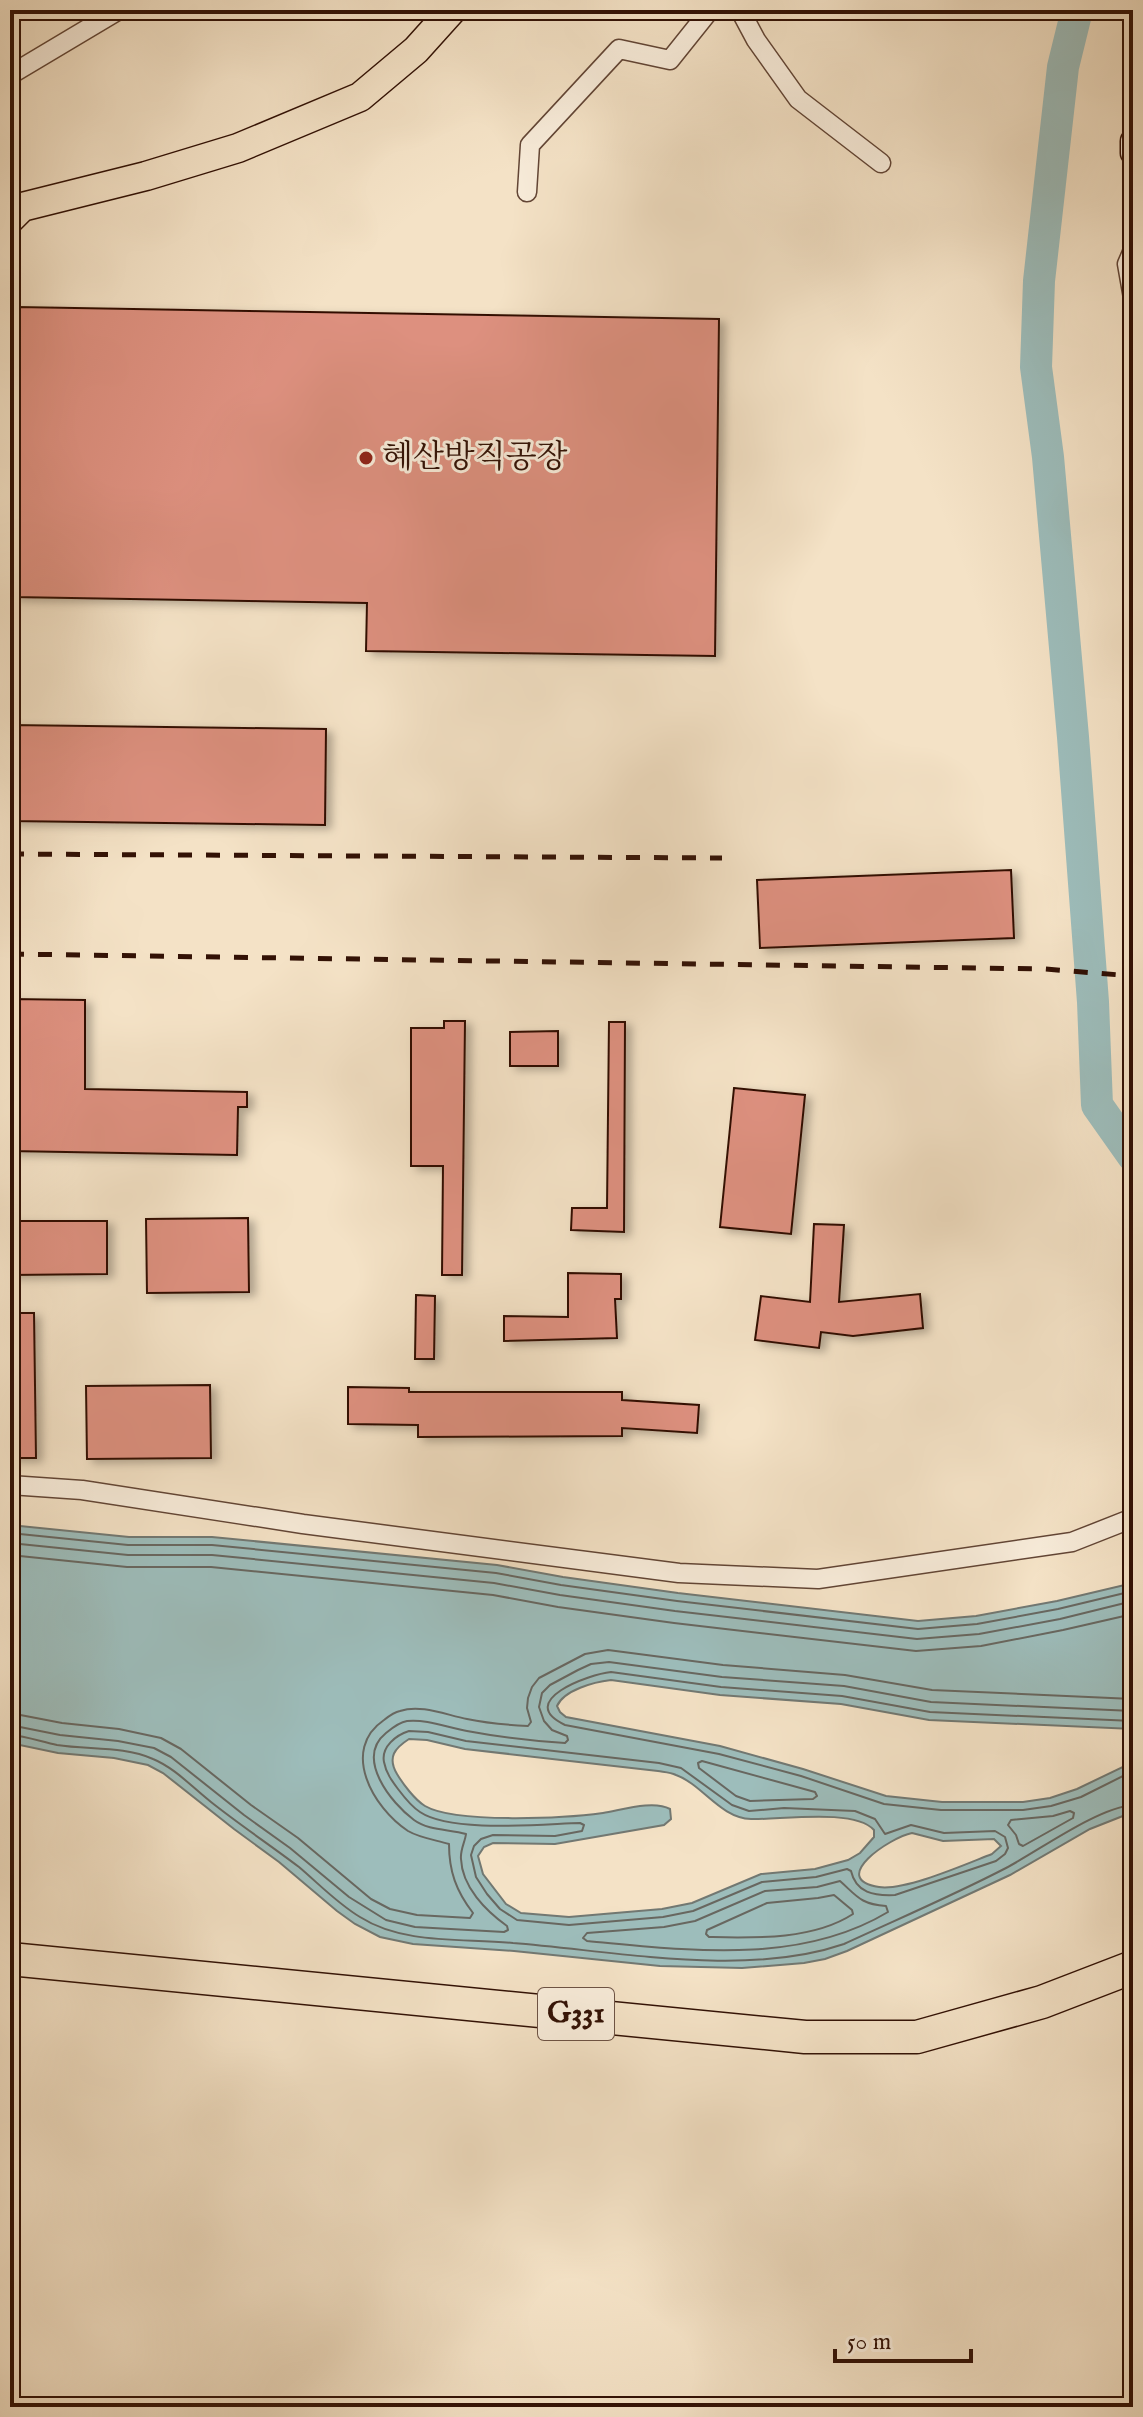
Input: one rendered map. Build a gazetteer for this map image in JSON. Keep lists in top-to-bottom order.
{
  "streets": {
    "highway": ["G331"]
  },
  "places": ["혜산방직공장"],
  "scale_bar": "50 m"
}
